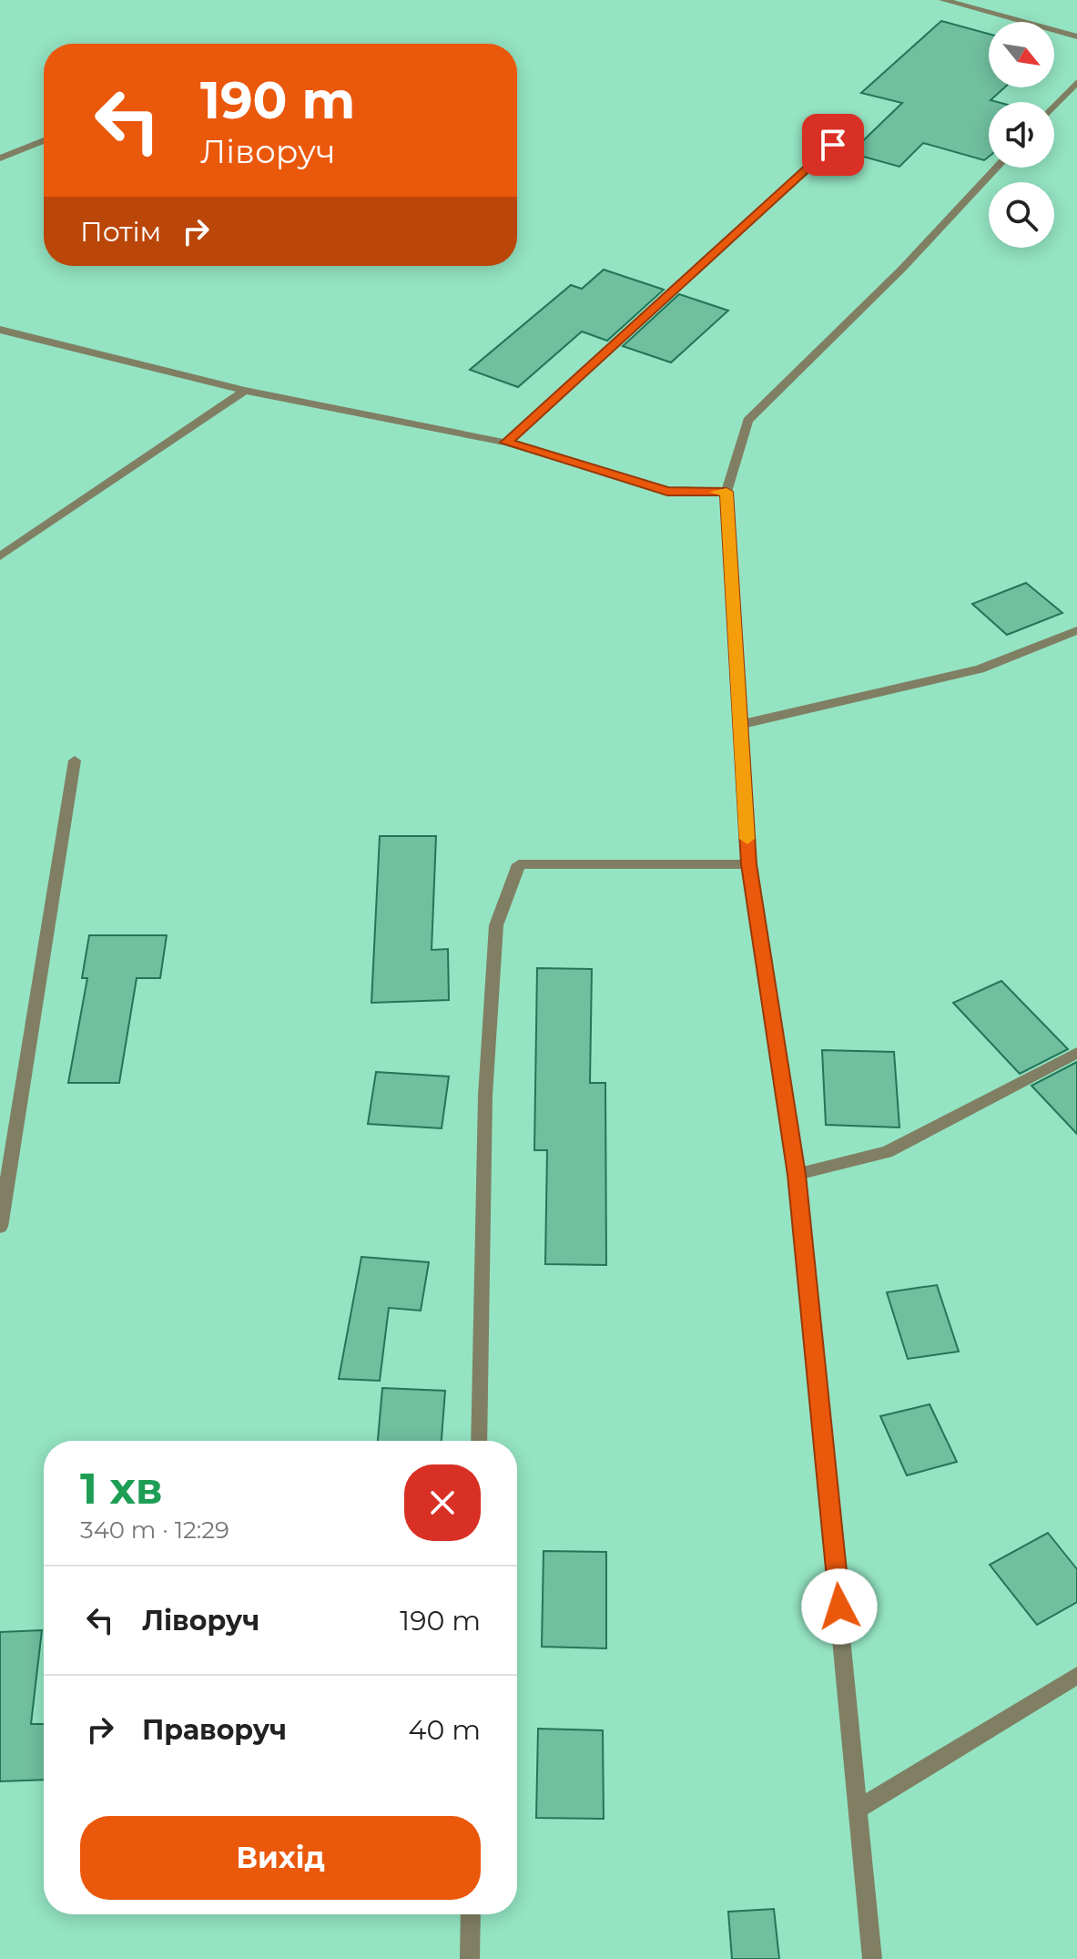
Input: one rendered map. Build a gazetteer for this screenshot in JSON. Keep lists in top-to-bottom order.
{
  "north": "bottom right",
  "page": {
    "turn": ["190 m", "Ліворуч"],
    "then": "Потім",
    "heading": ["1 хв", "340 m · 12:29"],
    "list": [
      {
        "name": "Ліворуч",
        "value": "190 m"
      },
      {
        "name": "Праворуч",
        "value": "40 m"
      }
    ],
    "buttons": "Вихід"
  }
}
